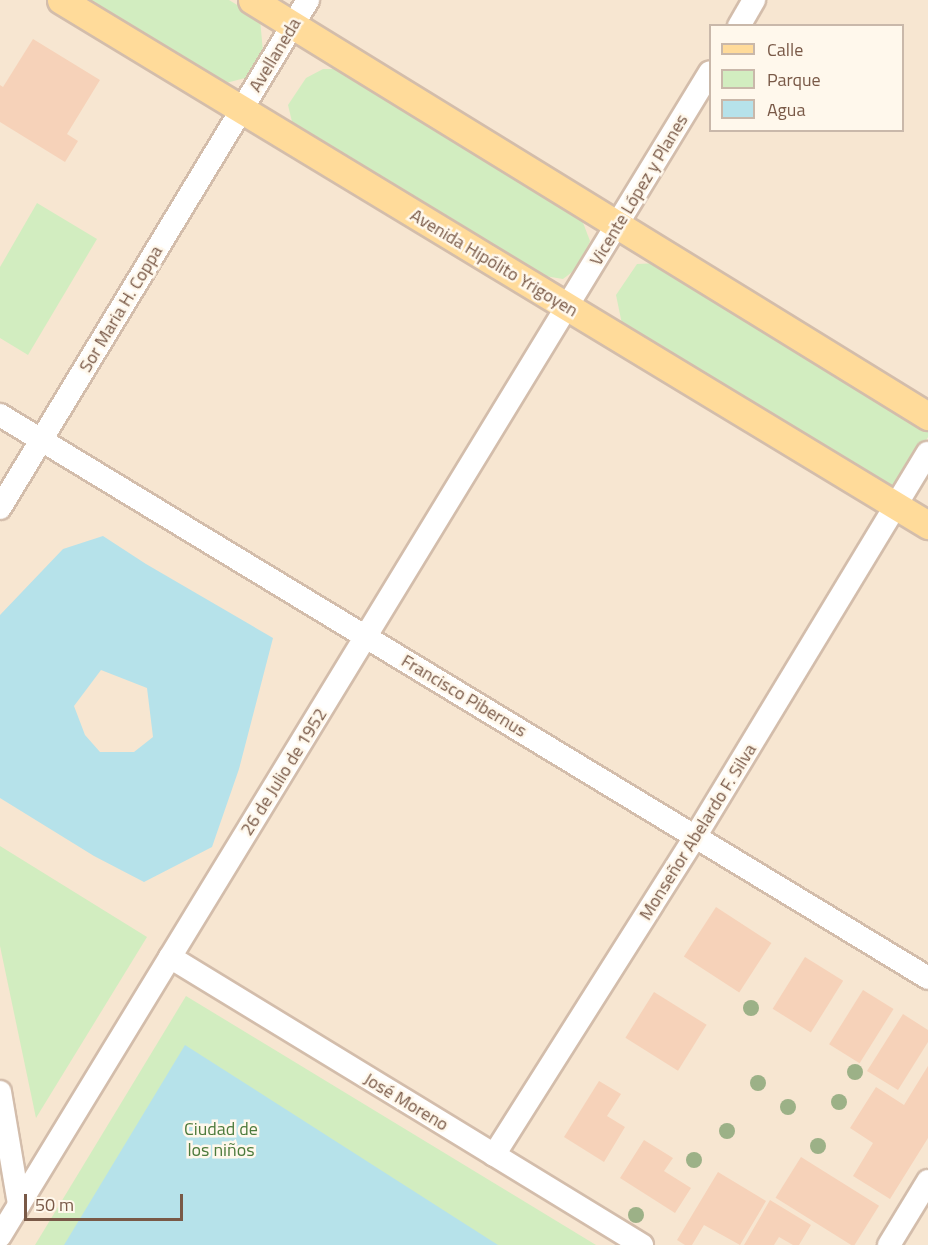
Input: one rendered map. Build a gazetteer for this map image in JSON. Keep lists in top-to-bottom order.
{
  "streets": {
    "main road": ["Avenida Hipólito Yrigoyen"],
    "street": [
      "Avellaneda",
      "Vicente López y Planes",
      "Sor Maria H. Coppa",
      "Francisco Pibernus",
      "26 de Julio de 1952",
      "Monseñor Abelardo F. Silva",
      "José Moreno"
    ]
  },
  "crossings": [
    ["Avellaneda", "Avenida Hipólito Yrigoyen"],
    ["Avellaneda", "Sor Maria H. Coppa"],
    ["Vicente López y Planes", "Avenida Hipólito Yrigoyen"],
    ["Vicente López y Planes", "26 de Julio de 1952"],
    ["Avenida Hipólito Yrigoyen", "Sor Maria H. Coppa"],
    ["Avenida Hipólito Yrigoyen", "26 de Julio de 1952"],
    ["Avenida Hipólito Yrigoyen", "Monseñor Abelardo F. Silva"],
    ["Sor Maria H. Coppa", "Francisco Pibernus"],
    ["Francisco Pibernus", "26 de Julio de 1952"],
    ["Francisco Pibernus", "Monseñor Abelardo F. Silva"],
    ["26 de Julio de 1952", "José Moreno"],
    ["Monseñor Abelardo F. Silva", "José Moreno"]
  ],
  "parks": ["Ciudad de los niños"],
  "legend": ["Calle", "Parque", "Agua"],
  "scale_bar": "50 m"
}
